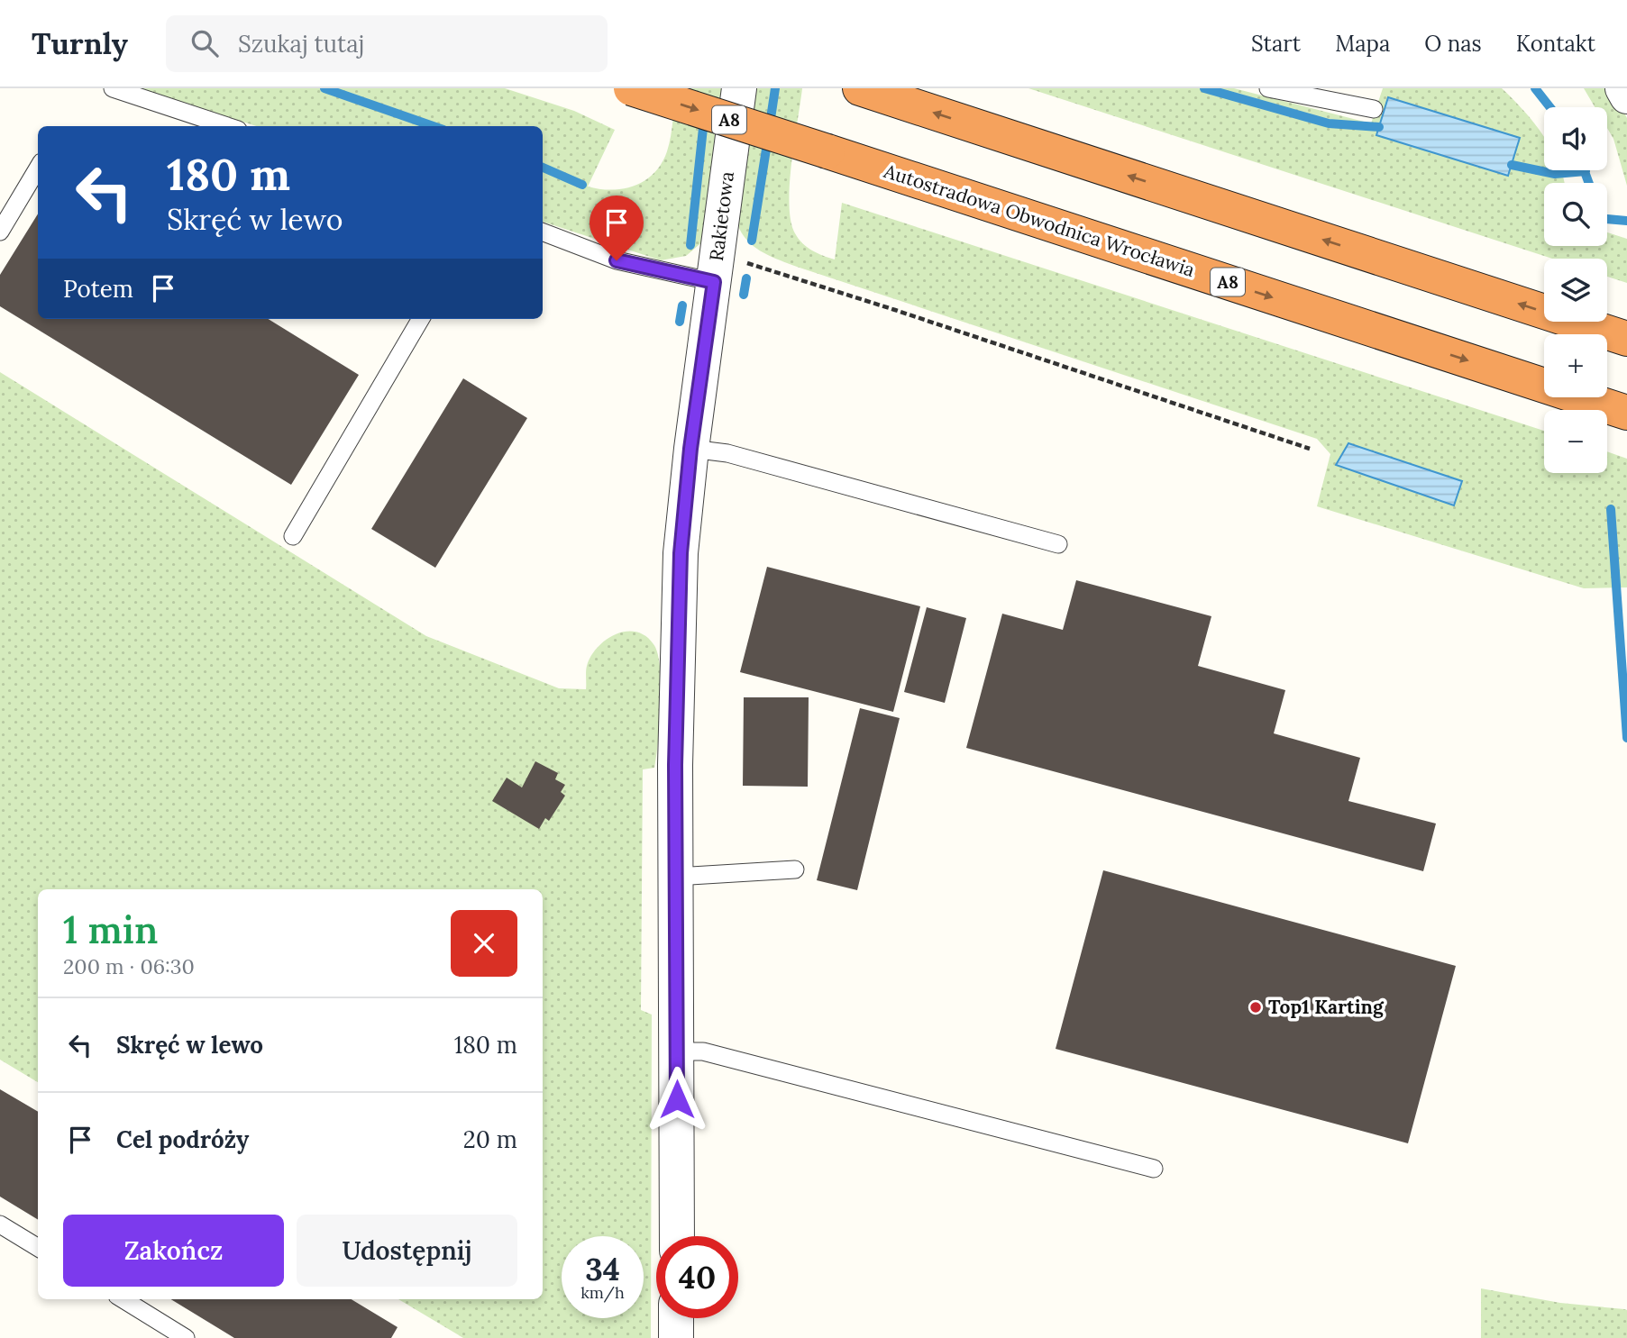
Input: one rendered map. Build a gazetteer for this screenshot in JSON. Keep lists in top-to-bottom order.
{
  "streets": {
    "highway": ["A8", "Autostradowa Obwodnica Wrocławia"],
    "street": ["Rakietowa"]
  },
  "places": ["Top1 Karting"],
  "page": {
    "header": "Turnly",
    "search": "Szukaj tutaj",
    "nav": [
      "Start",
      "Mapa",
      "O nas",
      "Kontakt"
    ],
    "map_buttons": ["+", "−"],
    "turn": ["180 m", "Skręć w lewo"],
    "then": "Potem",
    "heading": ["1 min", "200 m · 06:30"],
    "list": [
      {
        "name": "Skręć w lewo",
        "value": "180 m"
      },
      {
        "name": "Cel podróży",
        "value": "20 m"
      }
    ],
    "buttons": ["Zakończ", "Udostępnij"],
    "speed": "34 km/h",
    "limit": "40"
  }
}
